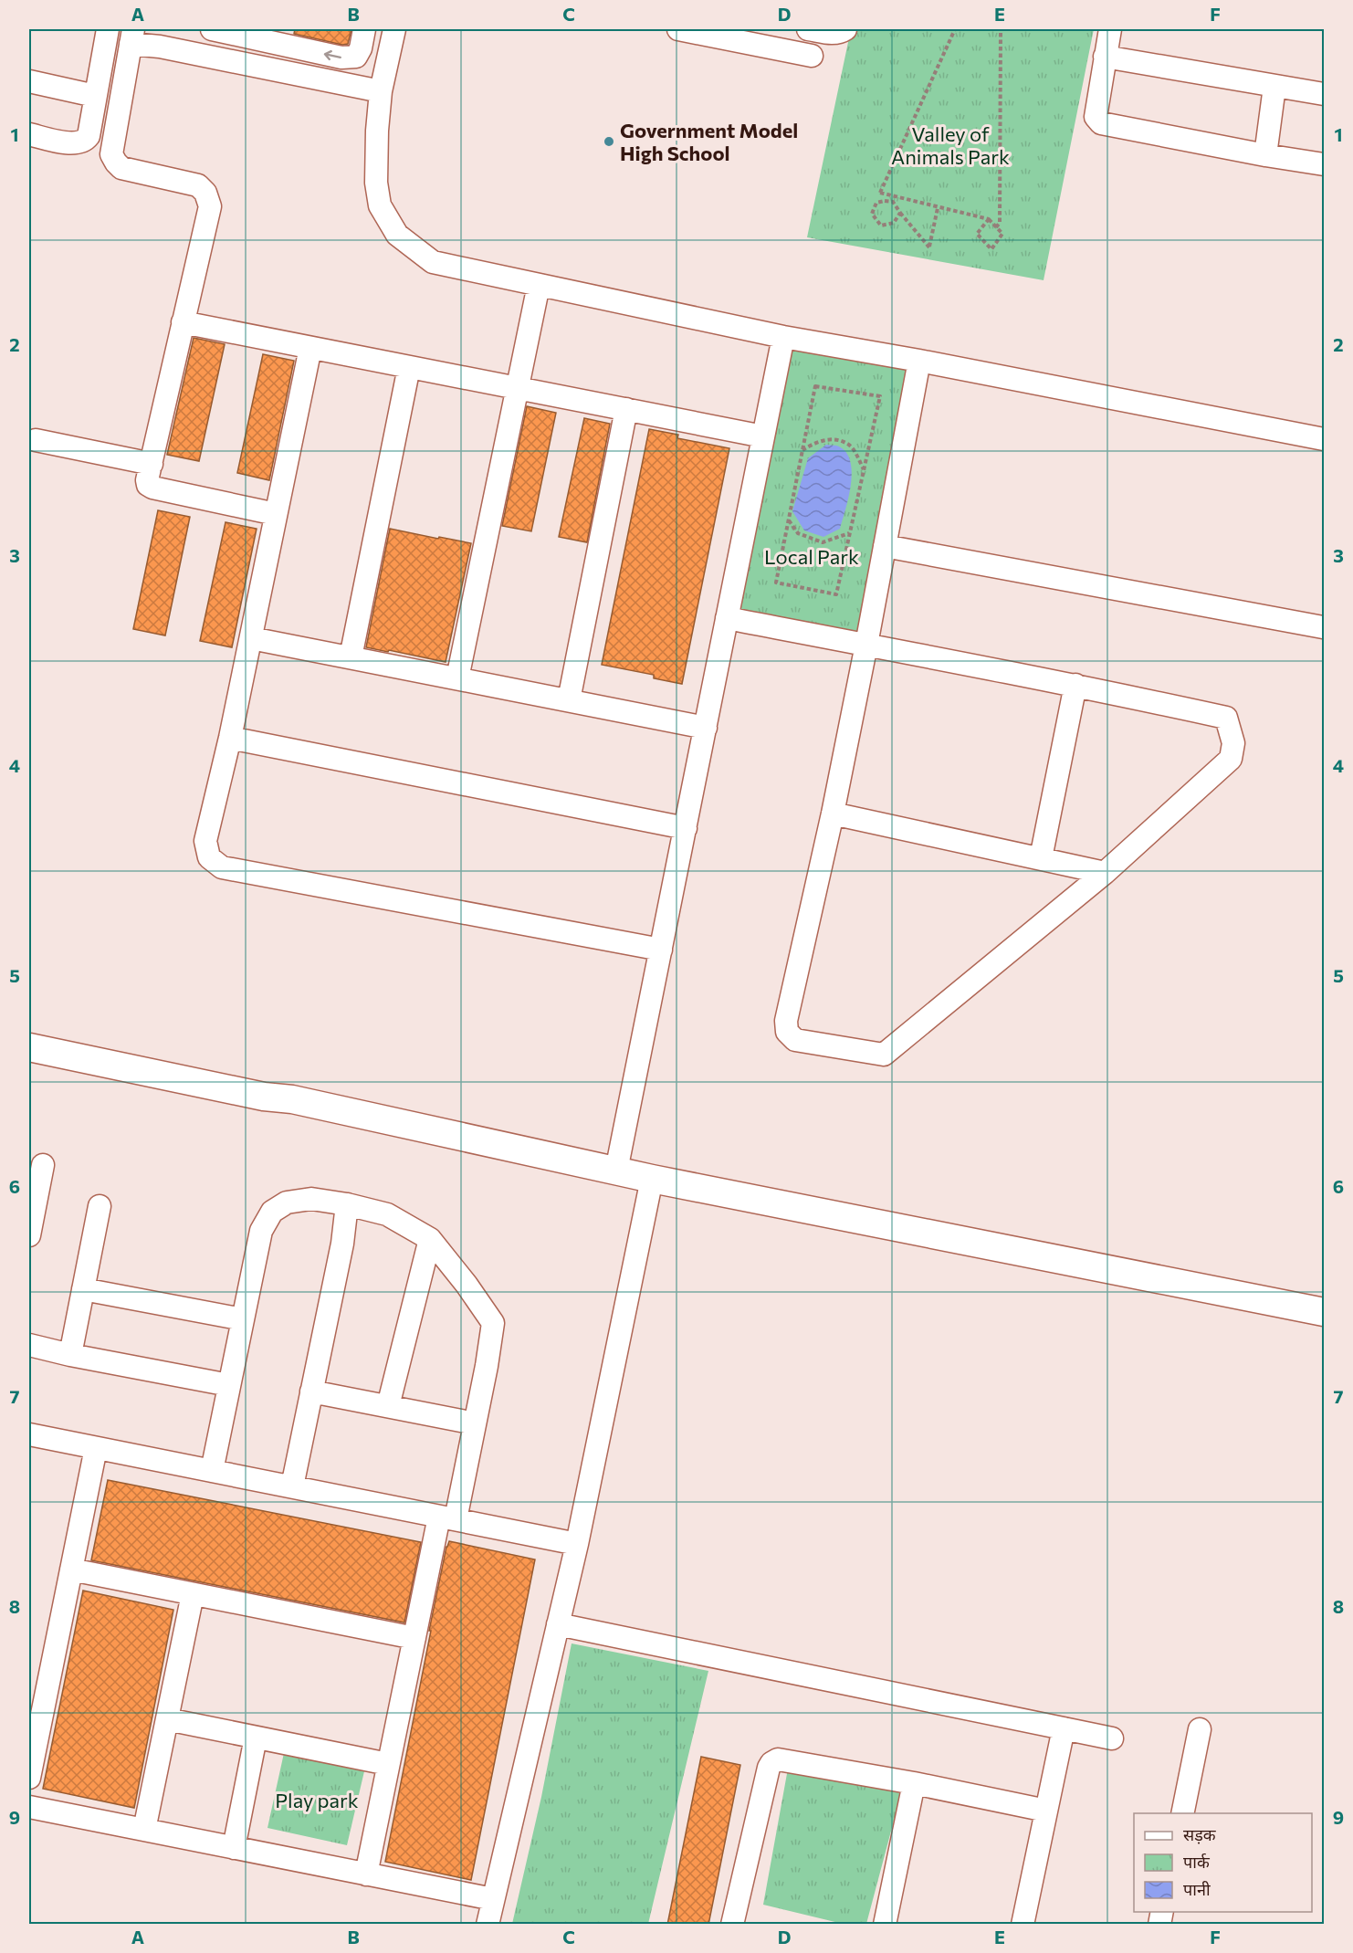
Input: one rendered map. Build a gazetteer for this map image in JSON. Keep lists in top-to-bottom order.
{
  "parks": ["Valley of Animals Park", "Local Park", "Play park"],
  "places": ["Government Model High School"],
  "legend": ["सड़क", "पार्क", "पानी"],
  "grid": {
    "columns": [
      "A",
      "B",
      "C",
      "D",
      "E",
      "F"
    ],
    "rows": [
      "1",
      "2",
      "3",
      "4",
      "5",
      "6",
      "7",
      "8",
      "9"
    ]
  }
}
